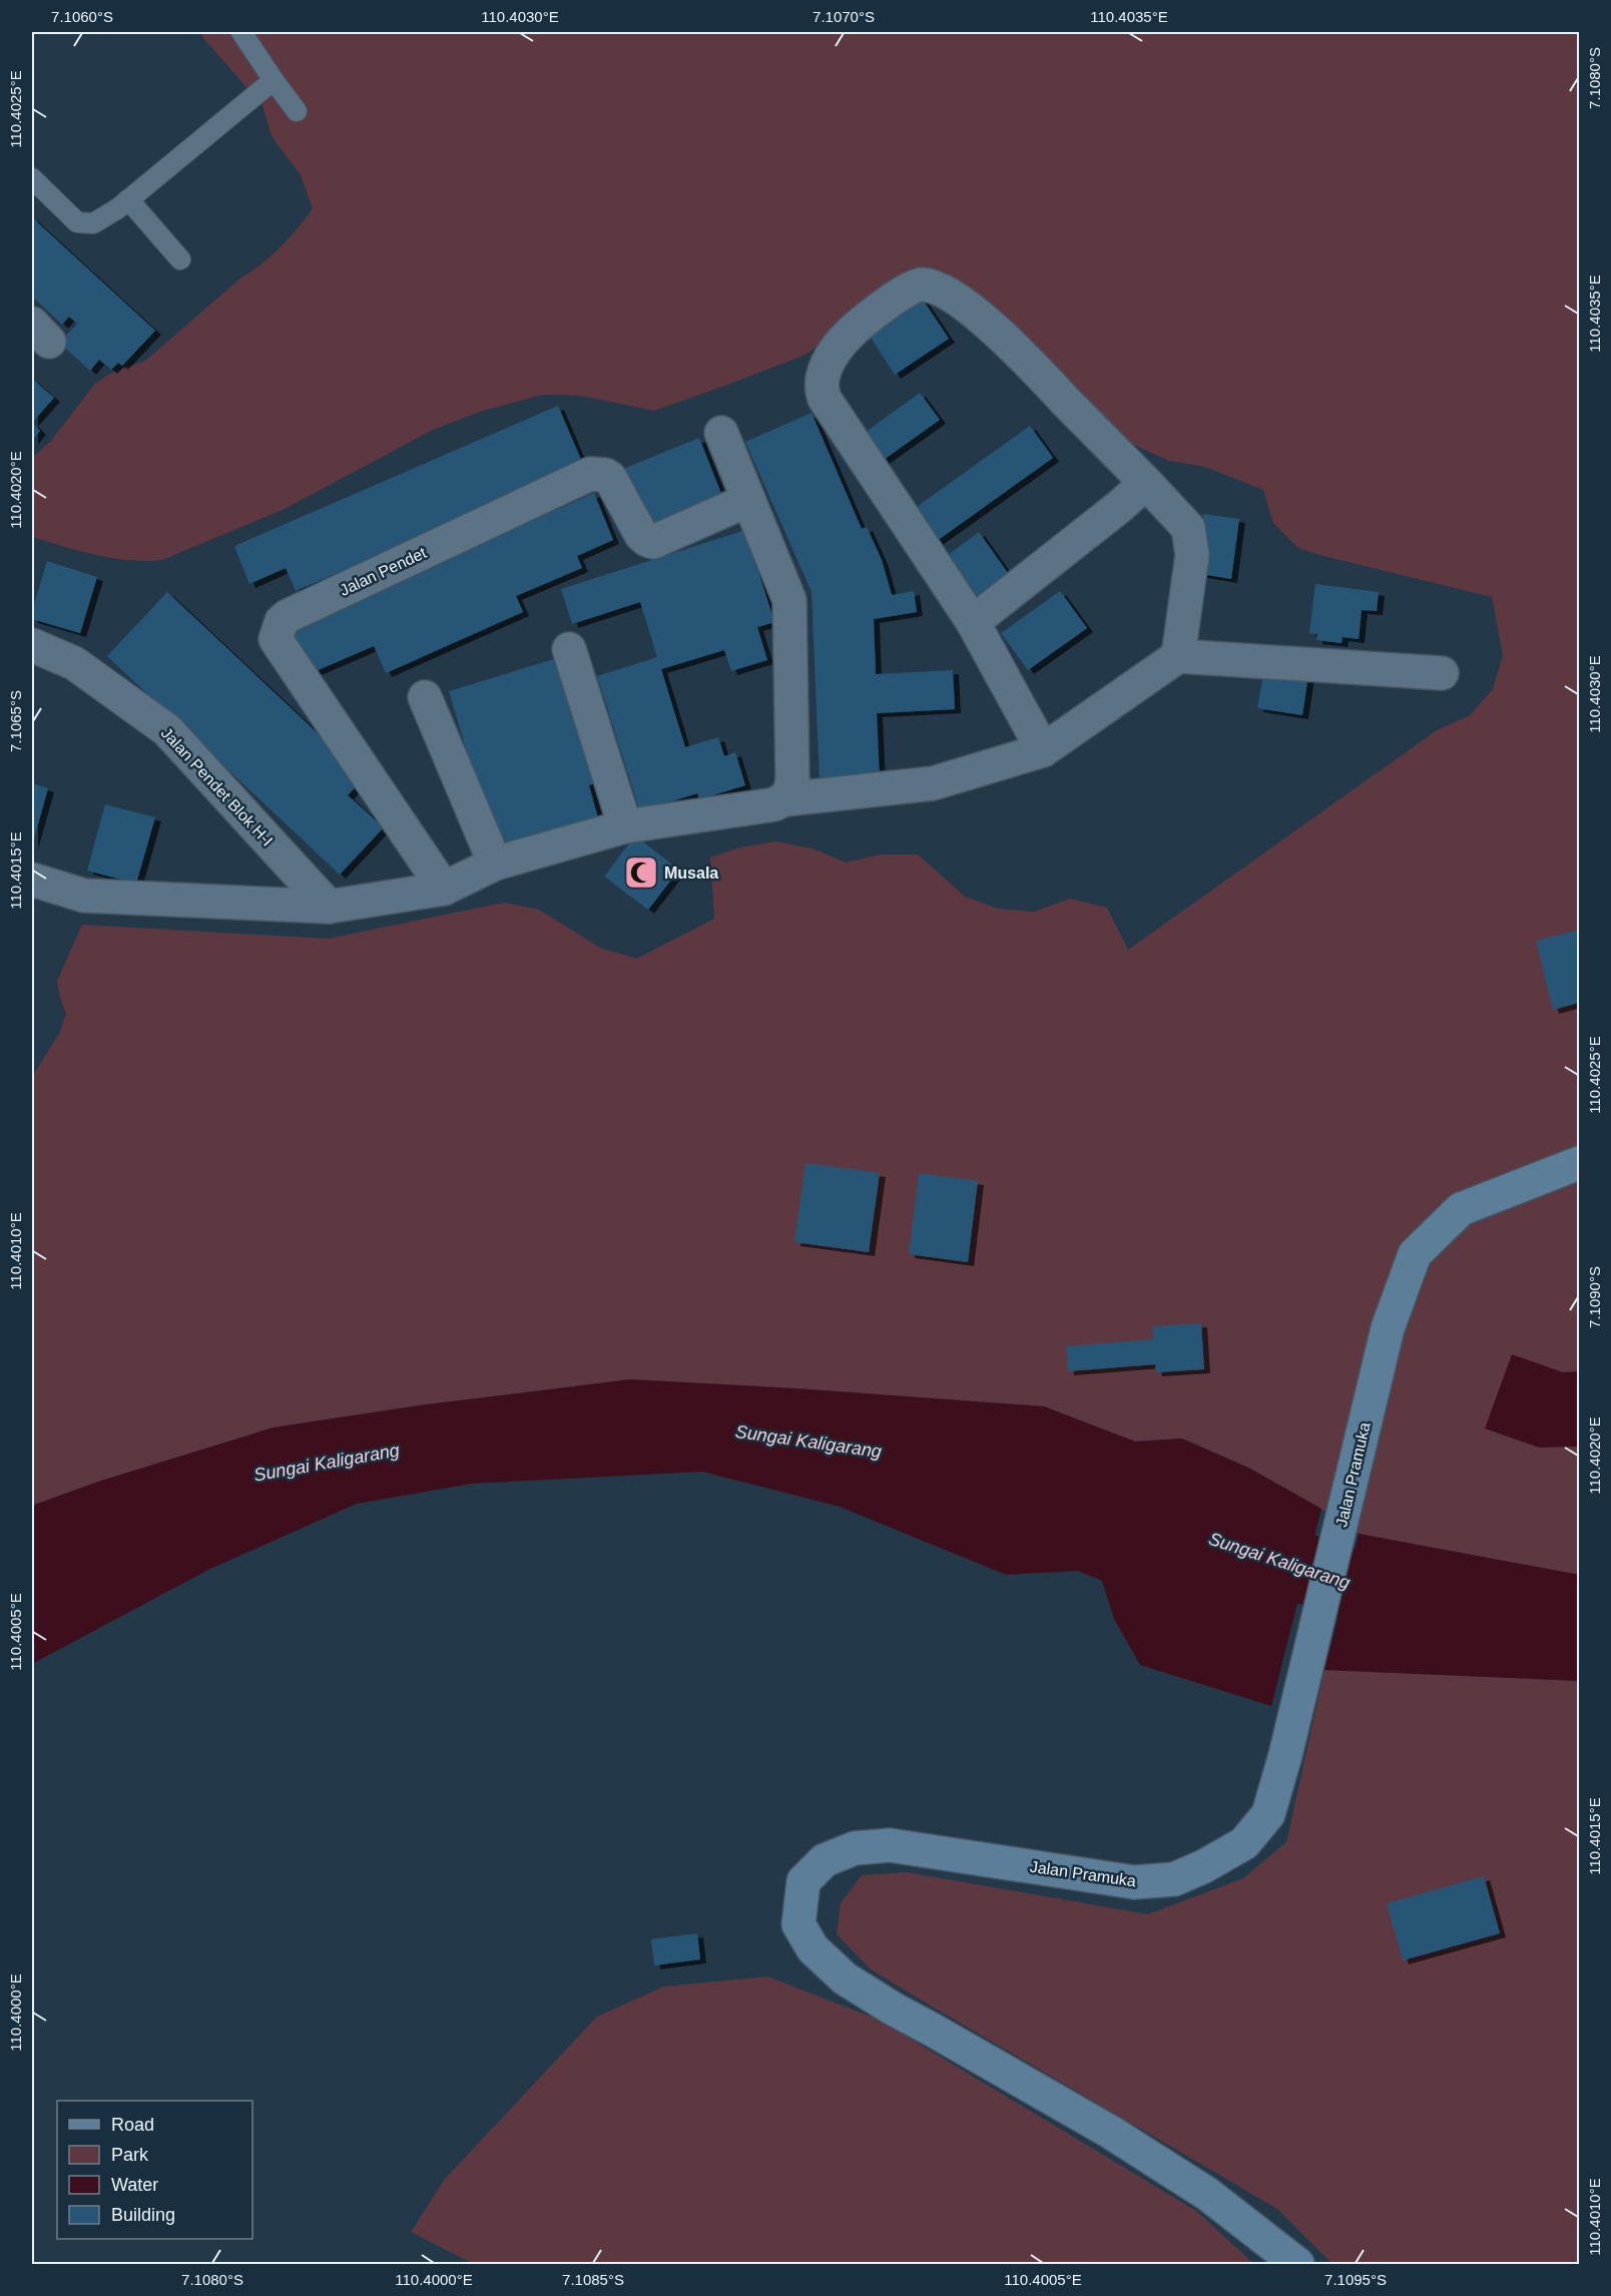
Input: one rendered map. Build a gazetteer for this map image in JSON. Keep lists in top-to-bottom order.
{
  "streets": {
    "main road": ["Jalan Pramuka"],
    "street": ["Jalan Pendet", "Jalan Pendet Blok H-I"]
  },
  "water": ["Sungai Kaligarang"],
  "places": {
    "mosque": ["Musala"]
  },
  "legend": [
    "Road",
    "Park",
    "Water",
    "Building"
  ],
  "coordinates": [
    "7.1060°S",
    "110.4030°E",
    "7.1070°S",
    "110.4035°E",
    "7.1080°S",
    "110.4025°E",
    "110.4020°E",
    "7.1065°S",
    "110.4015°E",
    "110.4010°E",
    "7.1090°S",
    "110.4005°E",
    "110.4000°E",
    "7.1085°S",
    "7.1095°S"
  ]
}
